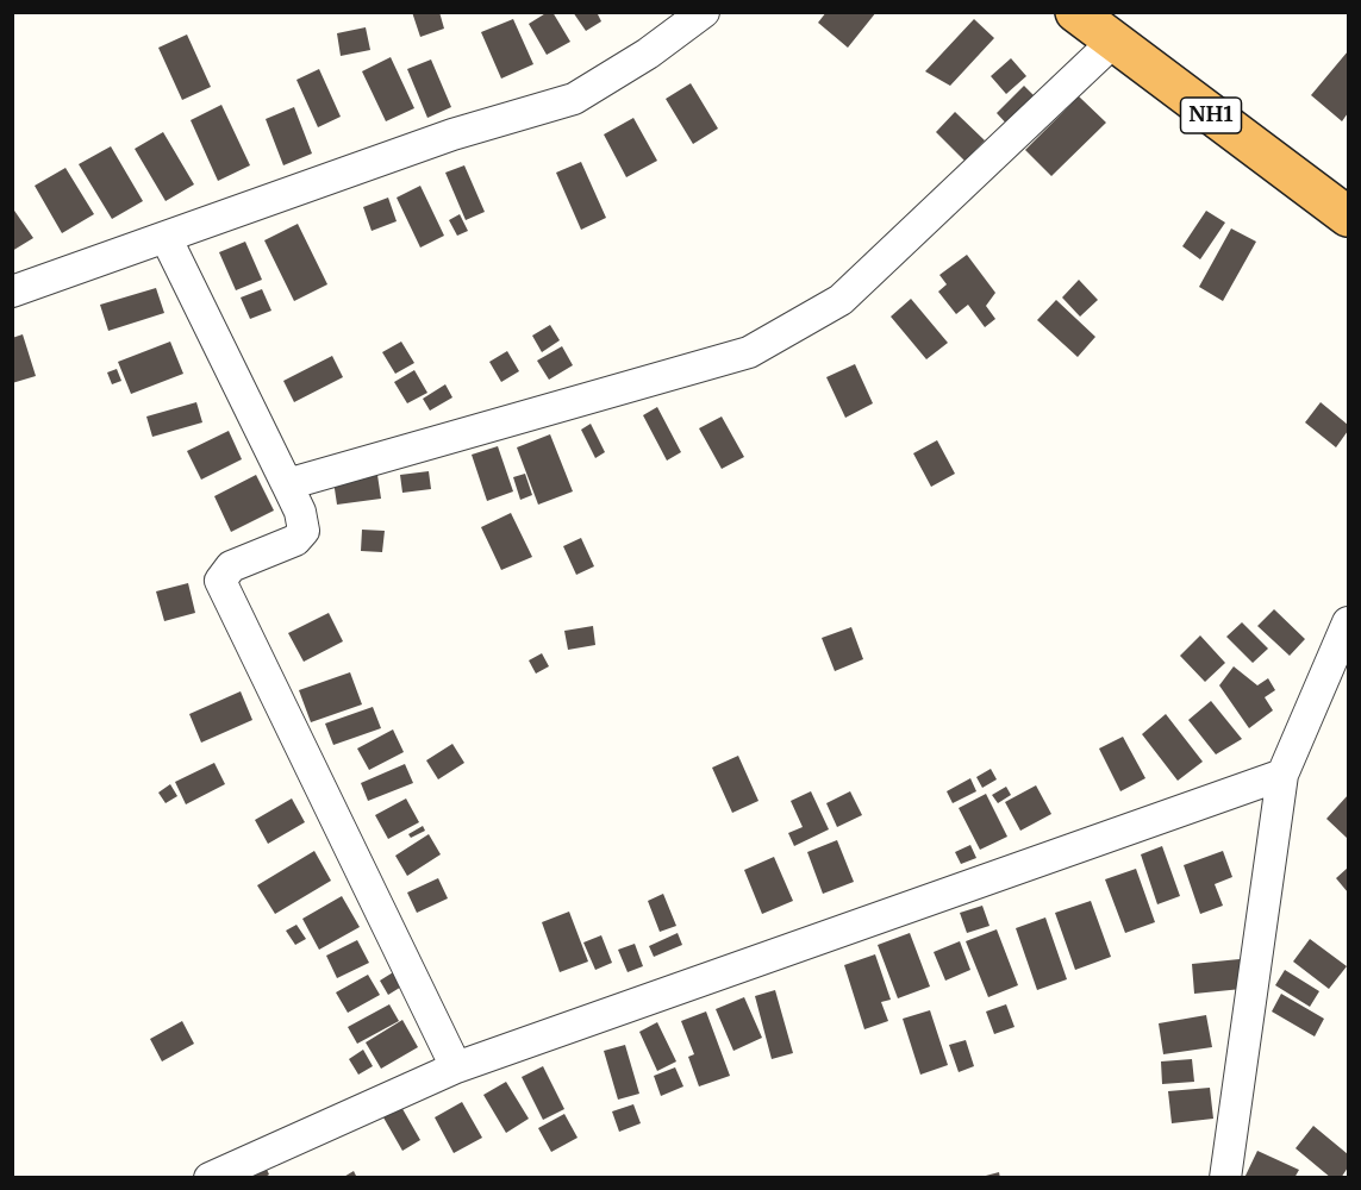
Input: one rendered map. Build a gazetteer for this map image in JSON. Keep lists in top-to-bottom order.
{
  "streets": {
    "highway": ["NH1"]
  }
}
